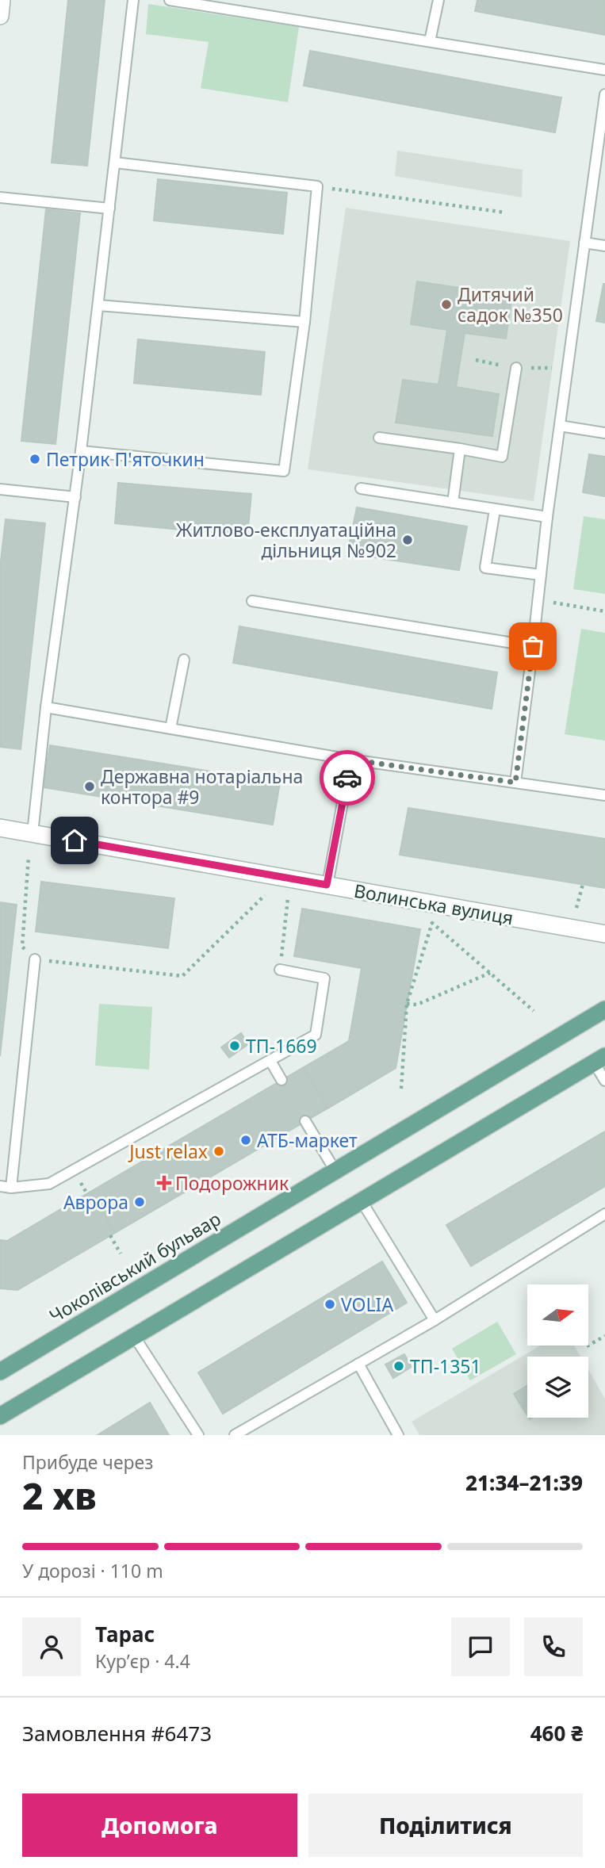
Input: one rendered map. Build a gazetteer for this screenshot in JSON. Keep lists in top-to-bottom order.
{
  "streets": {
    "main road": ["Чоколівський бульвар"],
    "street": ["Волинська вулиця"]
  },
  "places": {
    "other": [
      "Дитячий садок №350",
      "Петрик П'яточкин",
      "Житлово-експлуатаційна дільниця №902",
      "Державна нотаріальна контора #9",
      "ТП-1669",
      "АТБ-маркет",
      "Just relax",
      "Аврора",
      "VOLIA",
      "ТП-1351"
    ],
    "health": ["Подорожник"]
  },
  "north": "right",
  "page": {
    "heading": ["2 хв", "Прибуде через", "21:34–21:39"],
    "panel": [
      "Тарас",
      "Кур’єр · 4.4",
      "Замовлення #6473",
      "460 ₴"
    ],
    "bar": "У дорозі · 110 m",
    "buttons": ["Допомога", "Поділитися"]
  }
}
